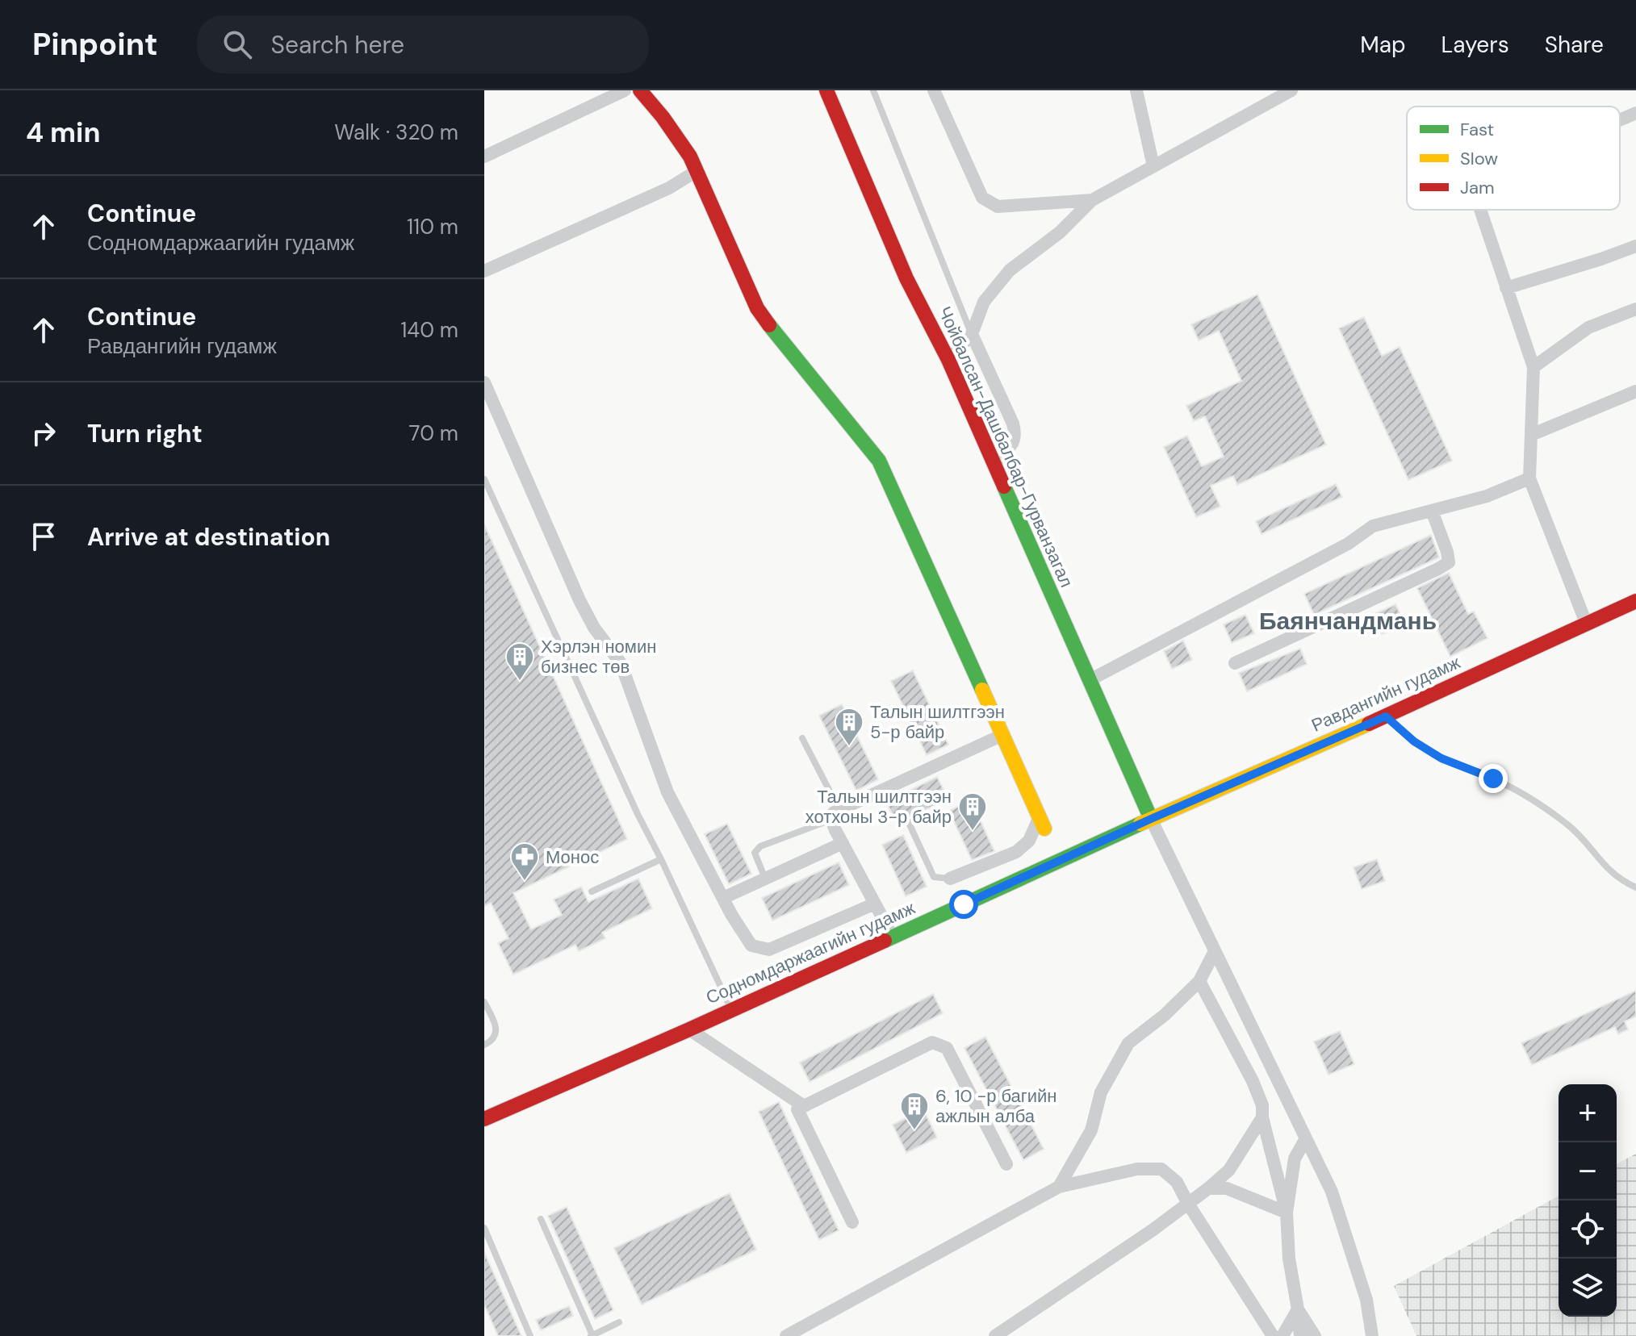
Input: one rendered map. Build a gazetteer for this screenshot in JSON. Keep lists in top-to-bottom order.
{
  "streets": {
    "street": ["Чойбалсан-Дашбалбар-Гурванзагал", "Равдангийн гудамж", "Содномдаржаагийн гудамж"]
  },
  "crossings": [
    ["Чойбалсан-Дашбалбар-Гурванзагал", "Равдангийн гудамж"],
    ["Чойбалсан-Дашбалбар-Гурванзагал", "Содномдаржаагийн гудамж"],
    ["Равдангийн гудамж", "Содномдаржаагийн гудамж"]
  ],
  "districts": ["Баянчандмань"],
  "places": {
    "building": [
      "Хэрлэн номин бизнес төв",
      "Талын шилтгээн 5-р байр",
      "Талын шилтгээн хотхоны 3-р байр",
      "6, 10 -р багийн ажлын алба"
    ],
    "pharmacy": ["Монос"]
  },
  "legend": ["Fast", "Slow", "Jam"],
  "page": {
    "header": "Pinpoint",
    "search": "Search here",
    "nav": ["Map", "Layers", "Share"],
    "heading": ["4 min", "Walk · 320 m"],
    "list": [
      ["Continue", "Содномдаржаагийн гудамж", "110 m"],
      ["Continue", "Равдангийн гудамж", "140 m"],
      ["Turn right", "70 m"],
      "Arrive at destination"
    ],
    "map_buttons": ["+", "−"]
  }
}
